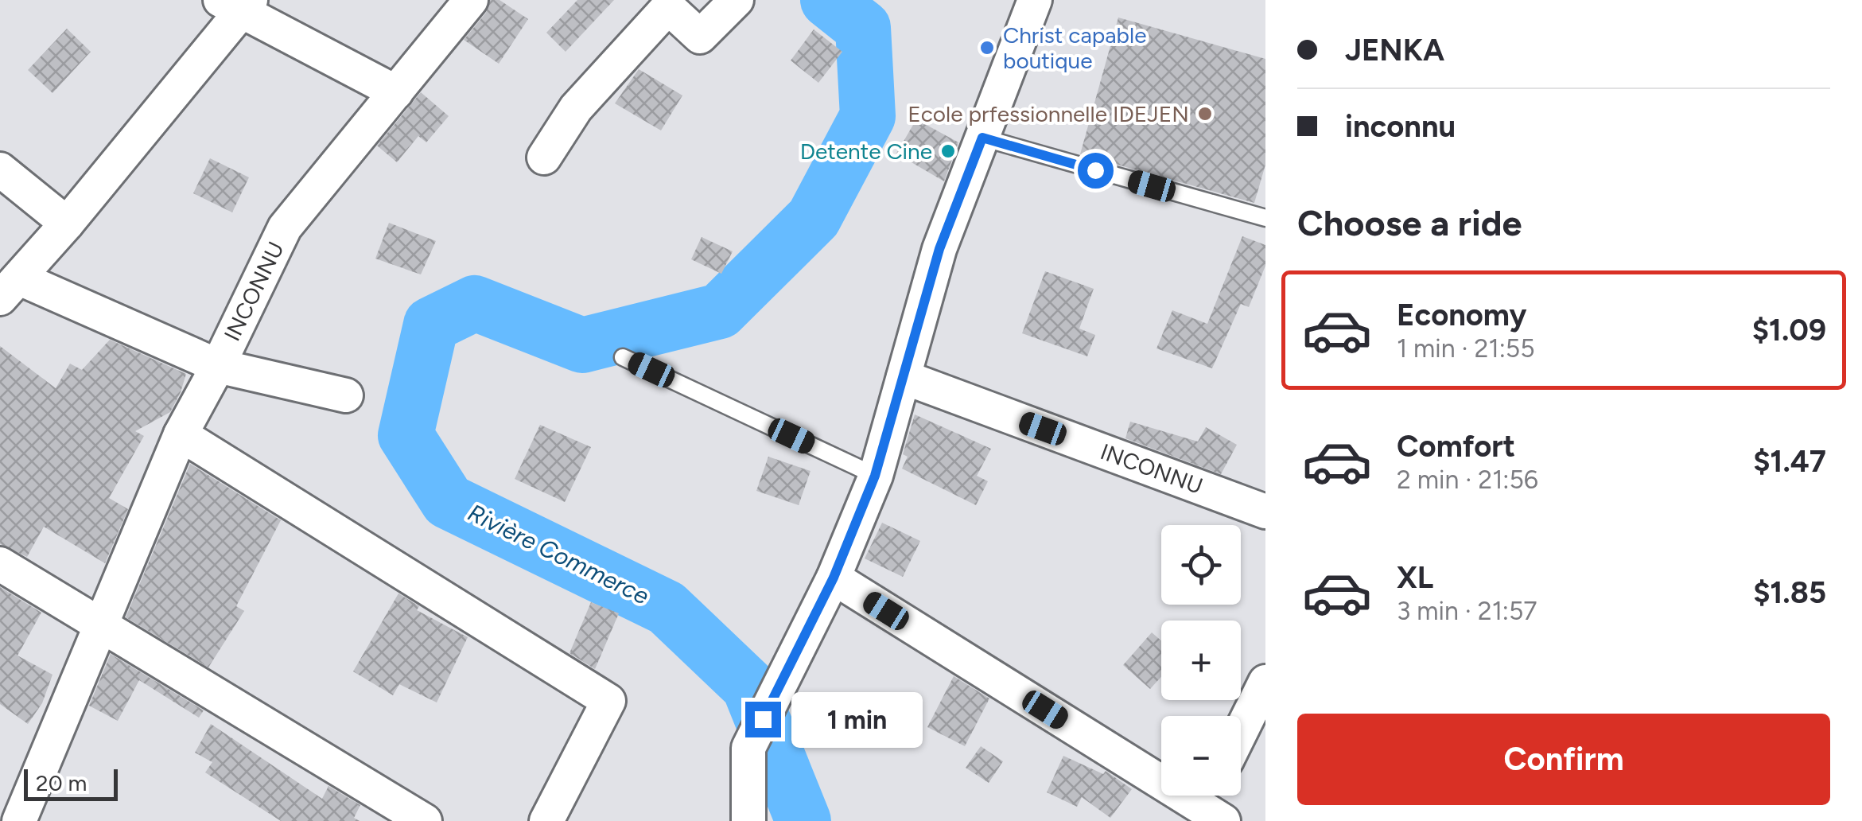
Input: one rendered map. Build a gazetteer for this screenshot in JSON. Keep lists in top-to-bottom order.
{
  "streets": {
    "street": ["INCONNU"]
  },
  "water": ["Rivière Commerce"],
  "places": ["Christ capable boutique", "Ecole prfessionnelle IDEJEN", "Detente Cine"],
  "scale_bar": "20 m",
  "page": {
    "banner": ["JENKA", "inconnu"],
    "heading": "Choose a ride",
    "list": [
      {
        "name": "Economy",
        "note": "1 min · 21:55",
        "value": "$1.09"
      },
      {
        "name": "Comfort",
        "note": "2 min · 21:56",
        "value": "$1.47"
      },
      {
        "name": "XL",
        "note": "3 min · 21:57",
        "value": "$1.85"
      }
    ],
    "map_buttons": ["+", "−"],
    "bubble": "1 min",
    "buttons": "Confirm",
    "scale": "20 m"
  }
}
